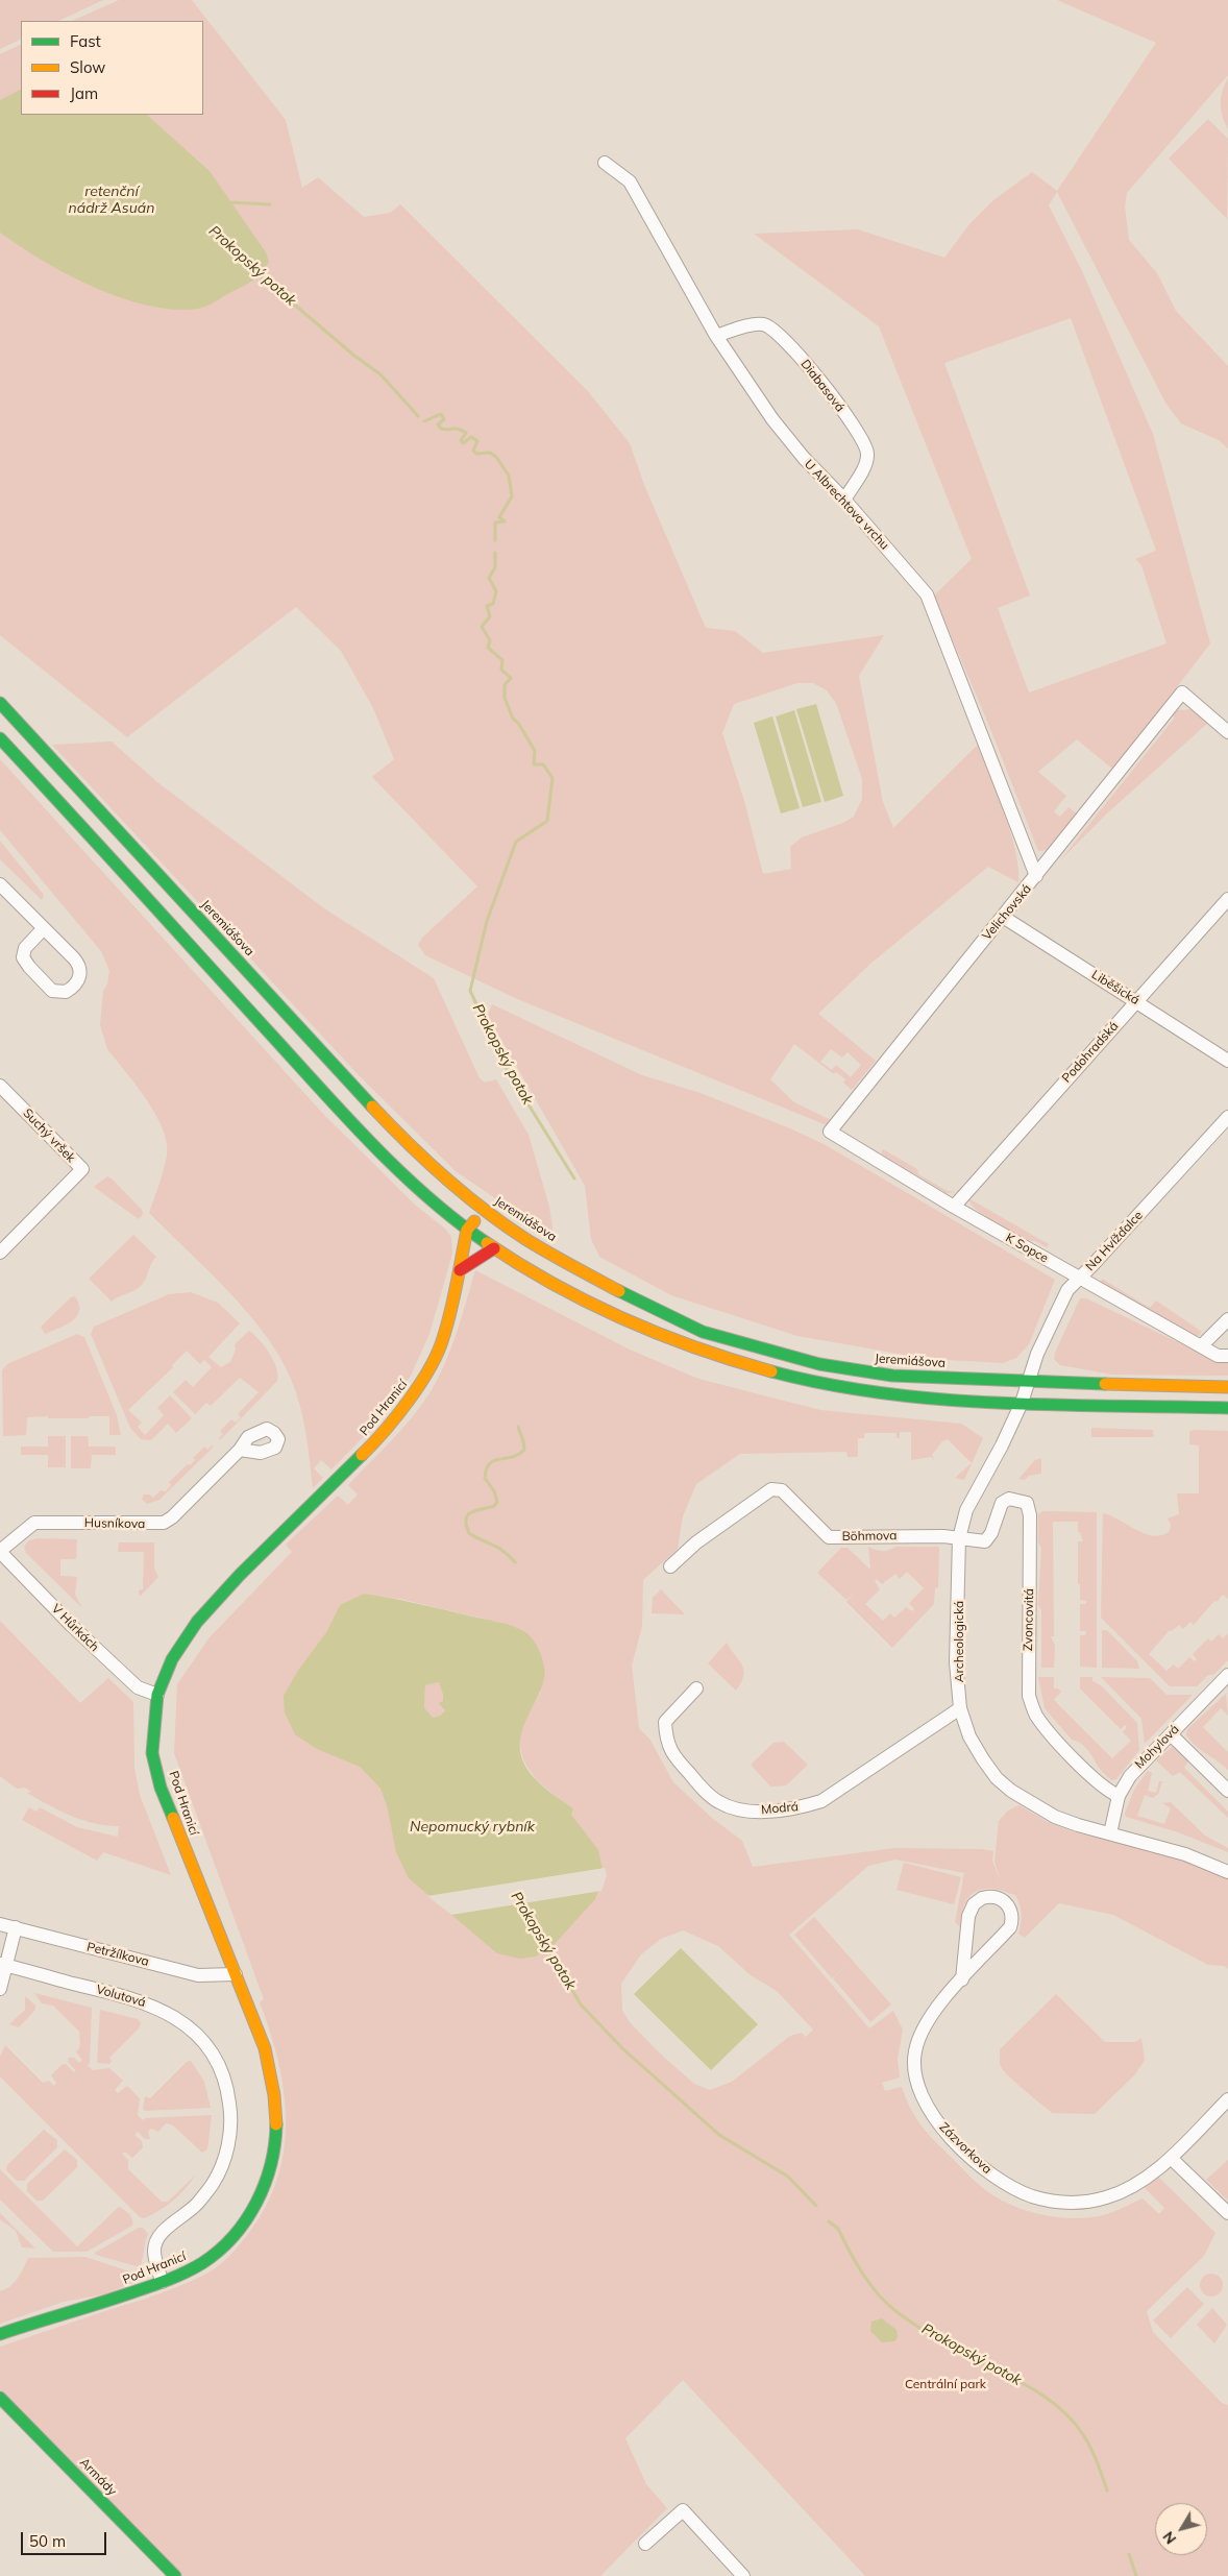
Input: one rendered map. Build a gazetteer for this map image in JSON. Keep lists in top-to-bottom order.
{
  "streets": {
    "main road": ["Jeremiášova", "Pod Hranicí", "Armády"],
    "street": [
      "Diabasová",
      "U Albrechtova vrchu",
      "Velichovská",
      "Liběšická",
      "Podohradská",
      "Suchý vršek",
      "Na Hvížďalce",
      "K Sopce",
      "Husníkova",
      "Böhmova",
      "Zvoncovitá",
      "V Hůrkách",
      "Archeologická",
      "Mohylová",
      "Modrá",
      "Petržílkova",
      "Volutová",
      "Zázvorkova"
    ]
  },
  "crossings": [
    ["Diabasová", "U Albrechtova vrchu"],
    ["U Albrechtova vrchu", "Velichovská"],
    ["Velichovská", "Liběšická"],
    ["Velichovská", "K Sopce"],
    ["Jeremiášova", "Na Hvížďalce"],
    ["Jeremiášova", "Pod Hranicí"],
    ["Jeremiášova", "Archeologická"],
    ["Liběšická", "Podohradská"],
    ["Podohradská", "K Sopce"],
    ["Na Hvížďalce", "K Sopce"],
    ["Na Hvížďalce", "Archeologická"],
    ["Pod Hranicí", "V Hůrkách"],
    ["Pod Hranicí", "Petržílkova"],
    ["Pod Hranicí", "Volutová"],
    ["Husníkova", "V Hůrkách"],
    ["Böhmova", "Zvoncovitá"],
    ["Böhmova", "Archeologická"],
    ["Zvoncovitá", "Archeologická"],
    ["Zvoncovitá", "Mohylová"],
    ["Archeologická", "Mohylová"],
    ["Archeologická", "Modrá"]
  ],
  "water": ["retenční nádrž Asuán", "Prokopský potok", "Nepomucký rybník"],
  "parks": ["Centrální park"],
  "legend": ["Fast", "Slow", "Jam"],
  "scale_bar": "50 m",
  "north": "bottom left"
}
